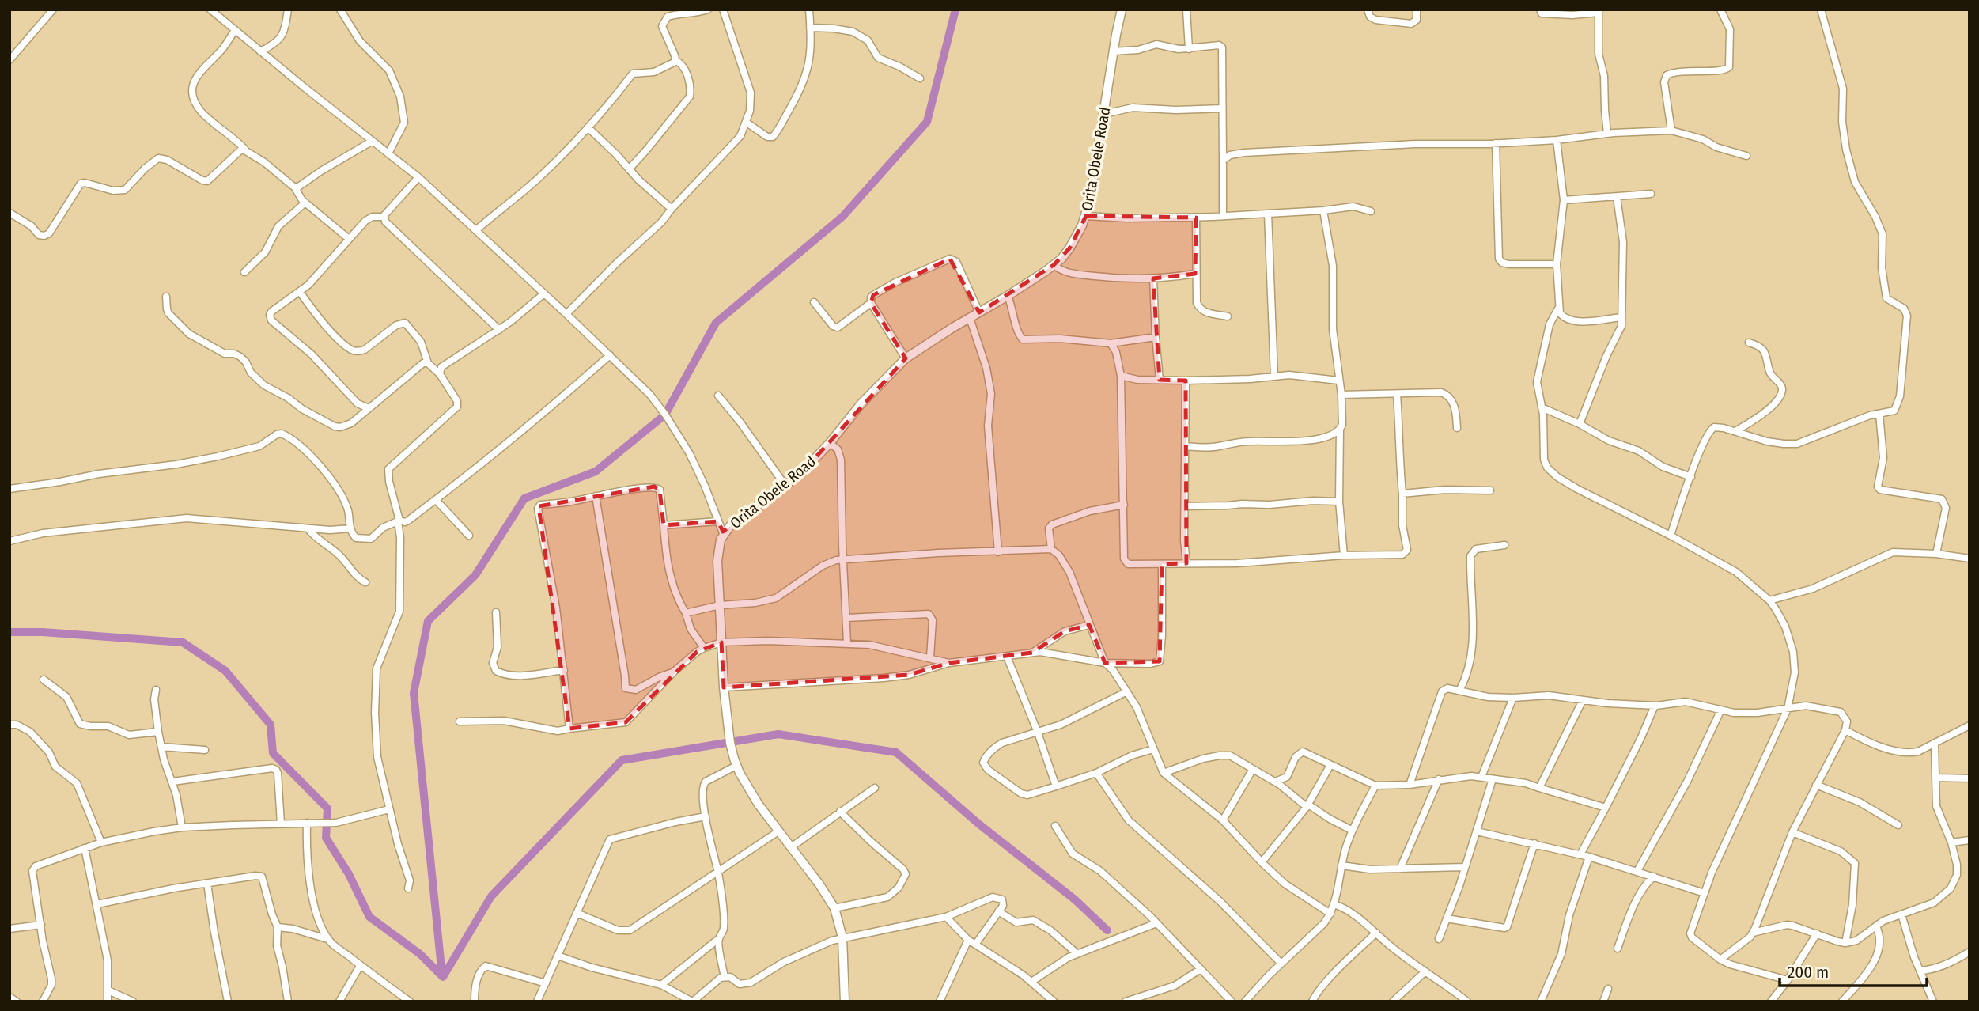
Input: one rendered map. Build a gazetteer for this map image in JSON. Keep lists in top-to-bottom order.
{
  "streets": {
    "main road": ["Orita Obele Road"]
  },
  "scale_bar": "200 m"
}
